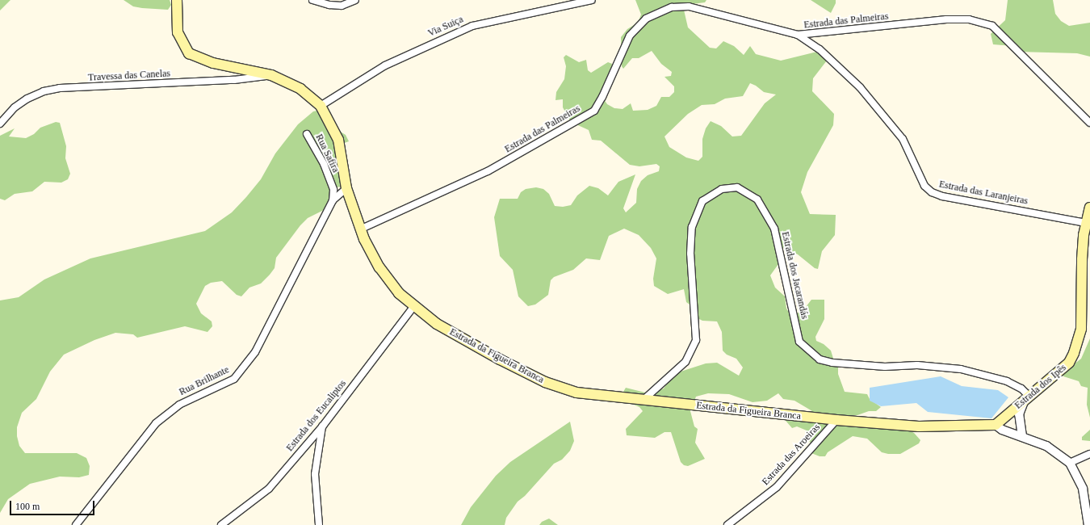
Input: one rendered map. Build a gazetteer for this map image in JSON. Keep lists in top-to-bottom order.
{
  "streets": {
    "main road": ["Estrada da Figueira Branca", "Estrada dos Ipês"],
    "street": [
      "Estrada das Palmeiras",
      "Via Suiça",
      "Travessa das Canelas",
      "Rua Safira",
      "Estrada das Laranjeiras",
      "Estrada dos Jacarandás",
      "Rua Brilhante",
      "Estrada dos Eucaliptos",
      "Estrada das Aroeiras"
    ]
  },
  "crossings": [
    ["Estrada das Palmeiras", "Estrada das Laranjeiras"],
    ["Estrada das Palmeiras", "Estrada da Figueira Branca"],
    ["Via Suiça", "Estrada da Figueira Branca"],
    ["Travessa das Canelas", "Estrada da Figueira Branca"],
    ["Rua Safira", "Rua Brilhante"],
    ["Estrada das Laranjeiras", "Estrada dos Ipês"],
    ["Estrada dos Jacarandás", "Estrada da Figueira Branca"],
    ["Estrada dos Jacarandás", "Estrada dos Ipês"],
    ["Estrada da Figueira Branca", "Rua Brilhante"],
    ["Estrada da Figueira Branca", "Estrada dos Ipês"],
    ["Estrada da Figueira Branca", "Estrada dos Eucaliptos"],
    ["Estrada da Figueira Branca", "Estrada das Aroeiras"]
  ],
  "scale_bar": "100 m"
}
